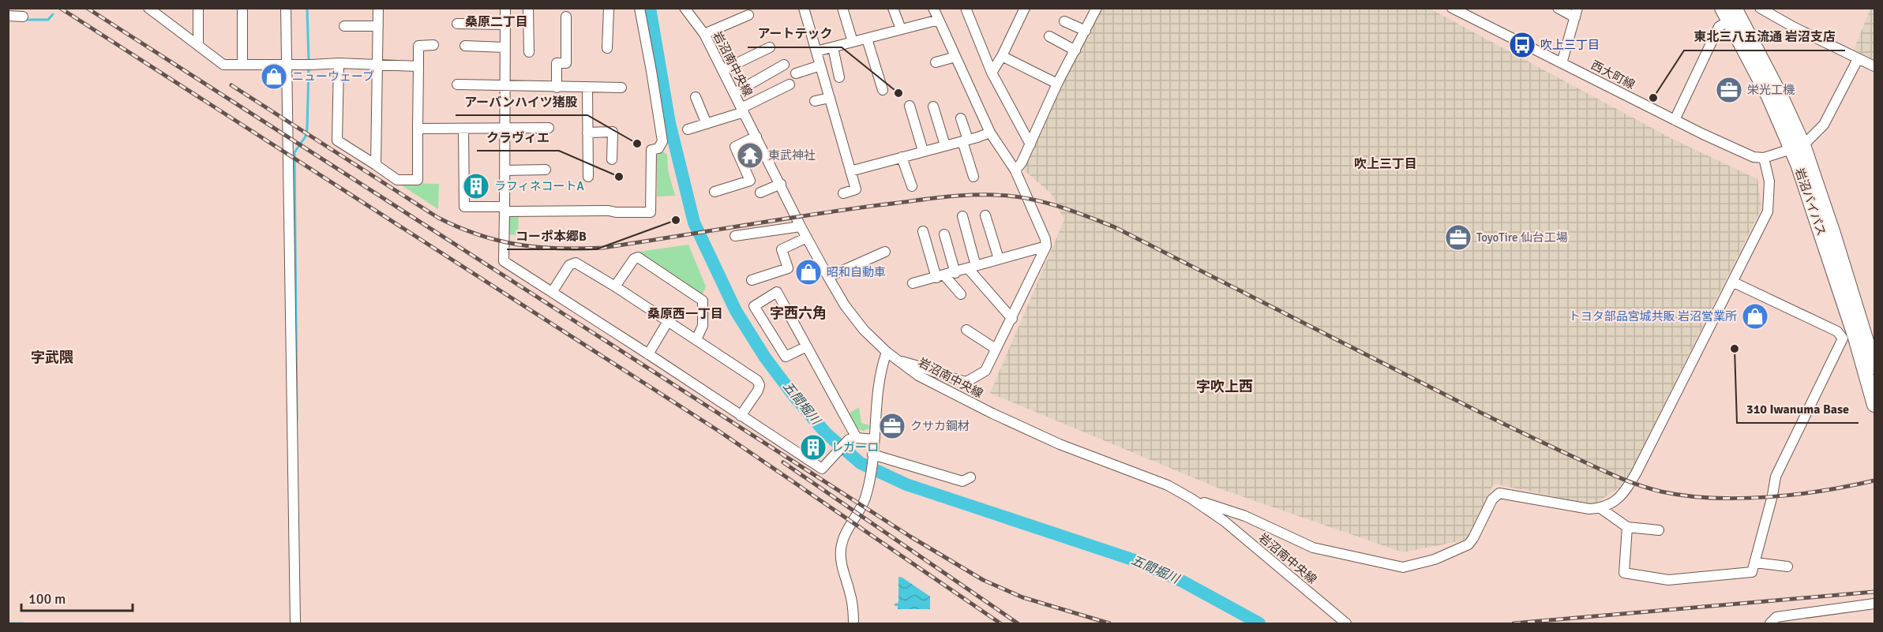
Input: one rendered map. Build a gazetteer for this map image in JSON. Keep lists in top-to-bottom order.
{
  "streets": {
    "highway": ["岩沼バイパス"],
    "street": ["岩沼南中央線", "西大町線"]
  },
  "districts": [
    "桑原二丁目",
    "吹上三丁目",
    "字西六角",
    "桑原西一丁目",
    "字武隈",
    "字吹上西"
  ],
  "water": ["五間堀川"],
  "places": {
    "bus stop": ["吹上三丁目"],
    "shop": ["ニューウェーブ", "昭和自動車", "トヨタ部品宮城共販 岩沼営業所"],
    "office": ["栄光工機", "ToyoTire 仙台工場", "クサカ鋼材"],
    "other": [
      "アートテック",
      "東北三八五流通 岩沼支店",
      "アーバンハイツ猪股",
      "クラヴィエ",
      "コーポ本郷B",
      "310 Iwanuma Base"
    ],
    "temple": ["東武神社"],
    "building": ["ラフィネコートA", "レガーロ"]
  },
  "scale_bar": "100 m"
}
